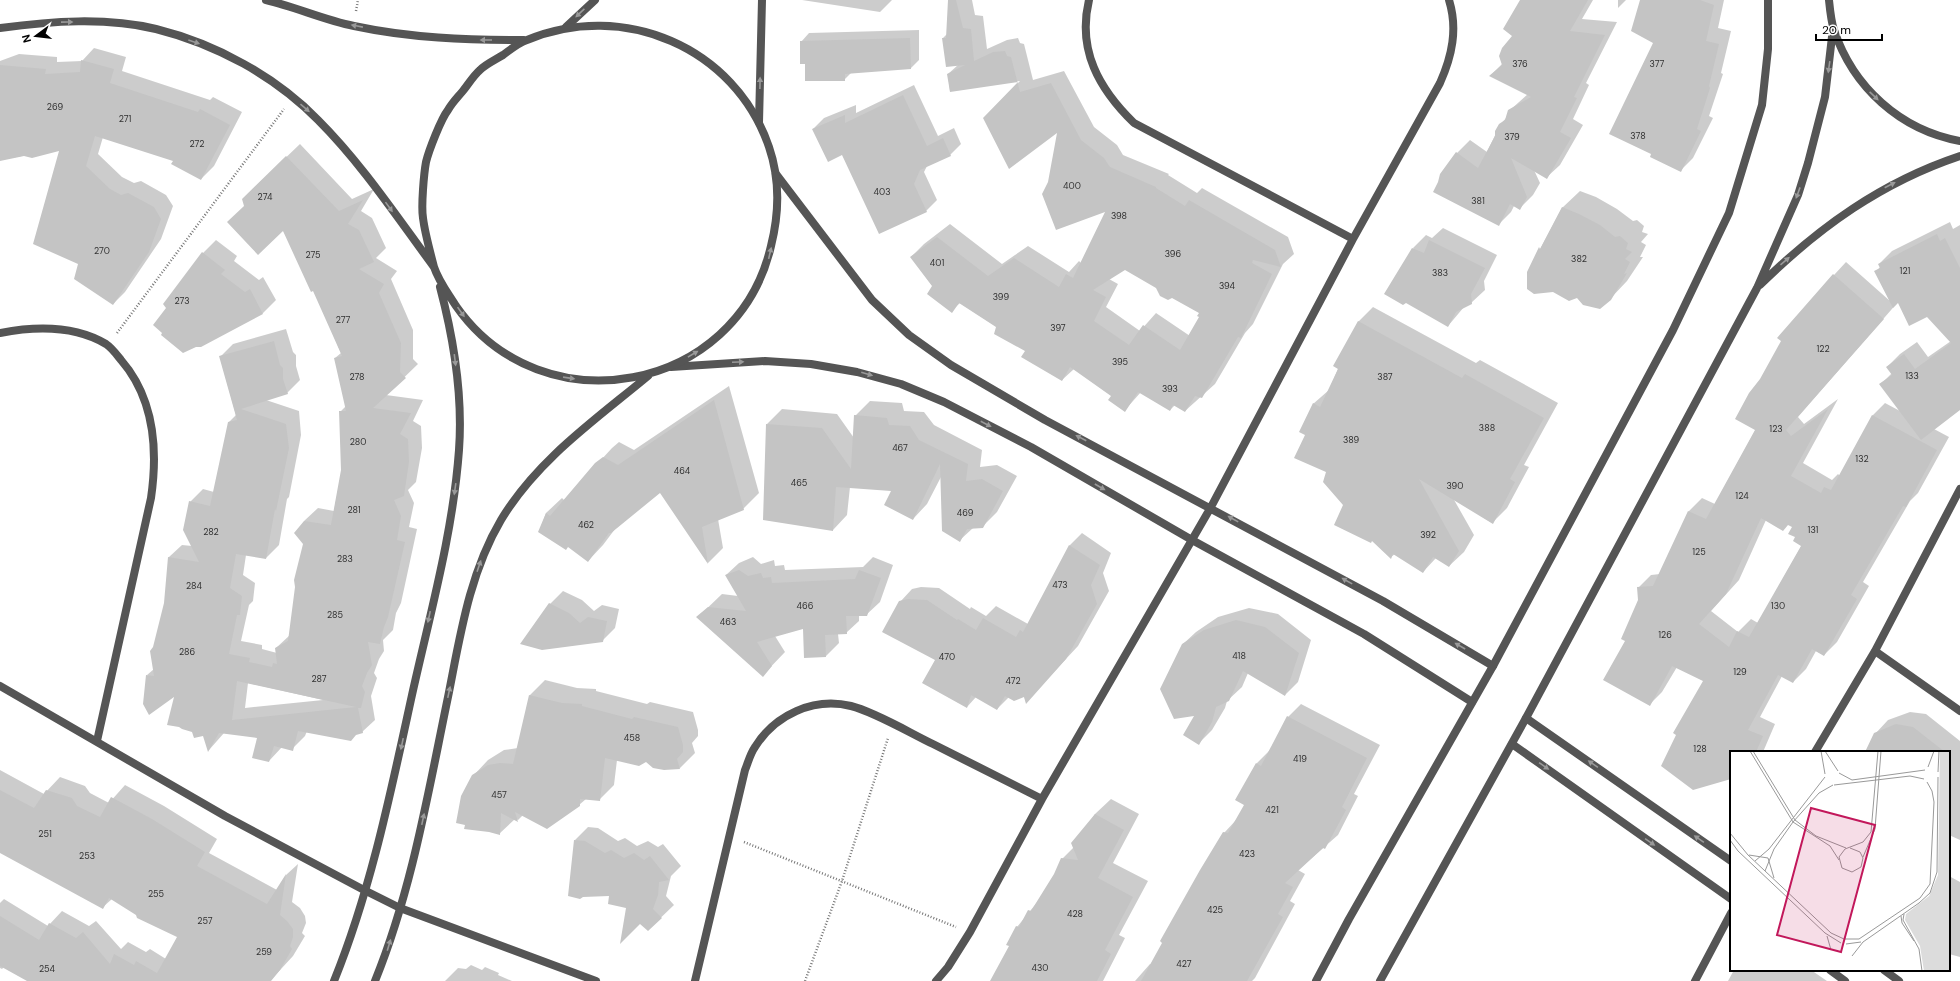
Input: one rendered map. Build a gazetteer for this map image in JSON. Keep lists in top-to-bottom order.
{
  "house_numbers": [
    "376",
    "377",
    "269",
    "271",
    "378",
    "379",
    "272",
    "400",
    "403",
    "274",
    "381",
    "398",
    "270",
    "396",
    "275",
    "382",
    "401",
    "121",
    "383",
    "394",
    "399",
    "273",
    "277",
    "397",
    "122",
    "395",
    "133",
    "278",
    "387",
    "393",
    "388",
    "123",
    "389",
    "280",
    "467",
    "132",
    "464",
    "465",
    "390",
    "124",
    "281",
    "469",
    "462",
    "131",
    "282",
    "392",
    "125",
    "283",
    "473",
    "284",
    "466",
    "130",
    "285",
    "463",
    "126",
    "286",
    "418",
    "470",
    "129",
    "287",
    "472",
    "458",
    "128",
    "419",
    "457",
    "421",
    "251",
    "423",
    "253",
    "255",
    "425",
    "428",
    "257",
    "259",
    "427",
    "430",
    "254"
  ],
  "scale_bar": "20 m",
  "north": "left"
}
